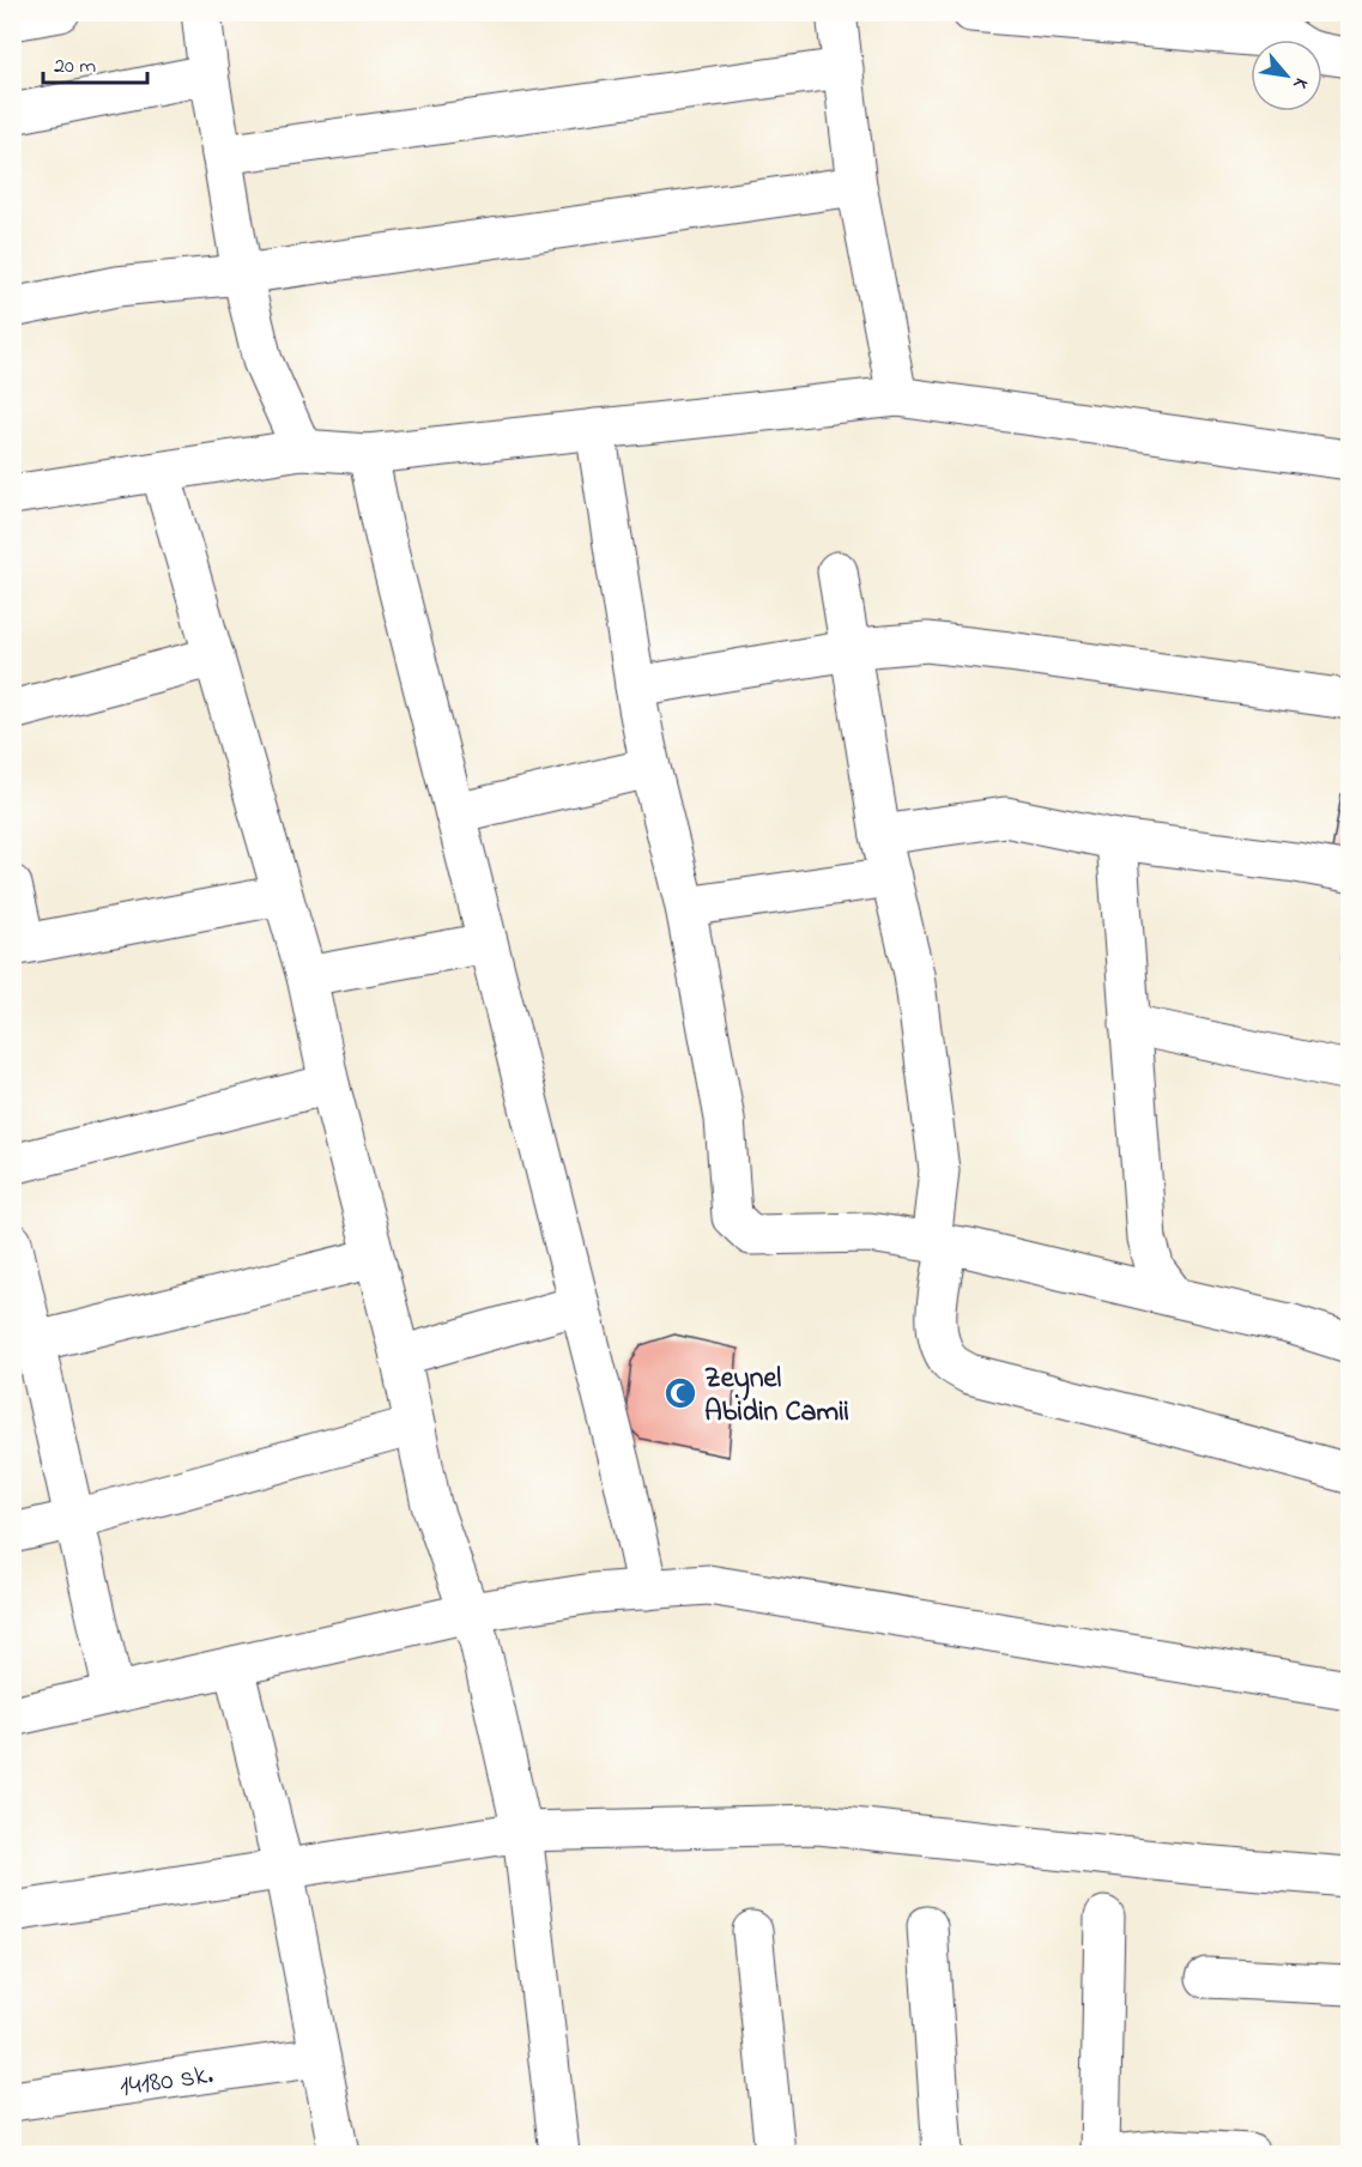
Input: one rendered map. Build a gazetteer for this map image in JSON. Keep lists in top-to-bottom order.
{
  "streets": {
    "street": ["14180 sk."]
  },
  "places": {
    "mosque": ["Zeynel Abidin Camii"]
  },
  "scale_bar": "20 m",
  "north": "bottom right"
}
